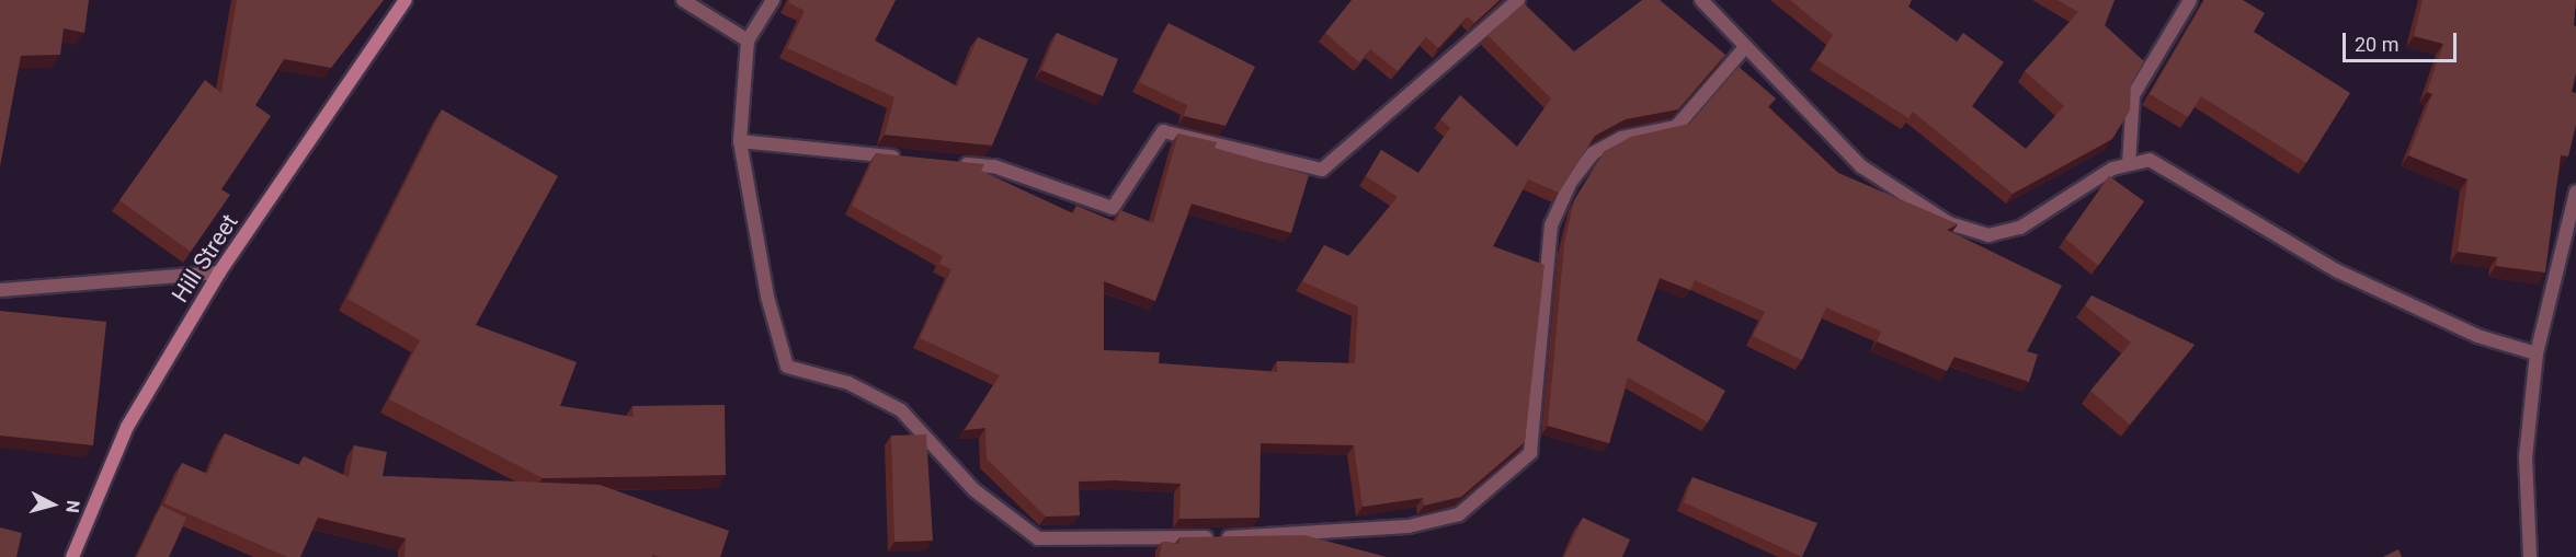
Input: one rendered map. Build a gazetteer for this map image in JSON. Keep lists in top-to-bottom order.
{
  "streets": {
    "main road": ["Hill Street"]
  },
  "scale_bar": "20 m",
  "north": "right"
}
